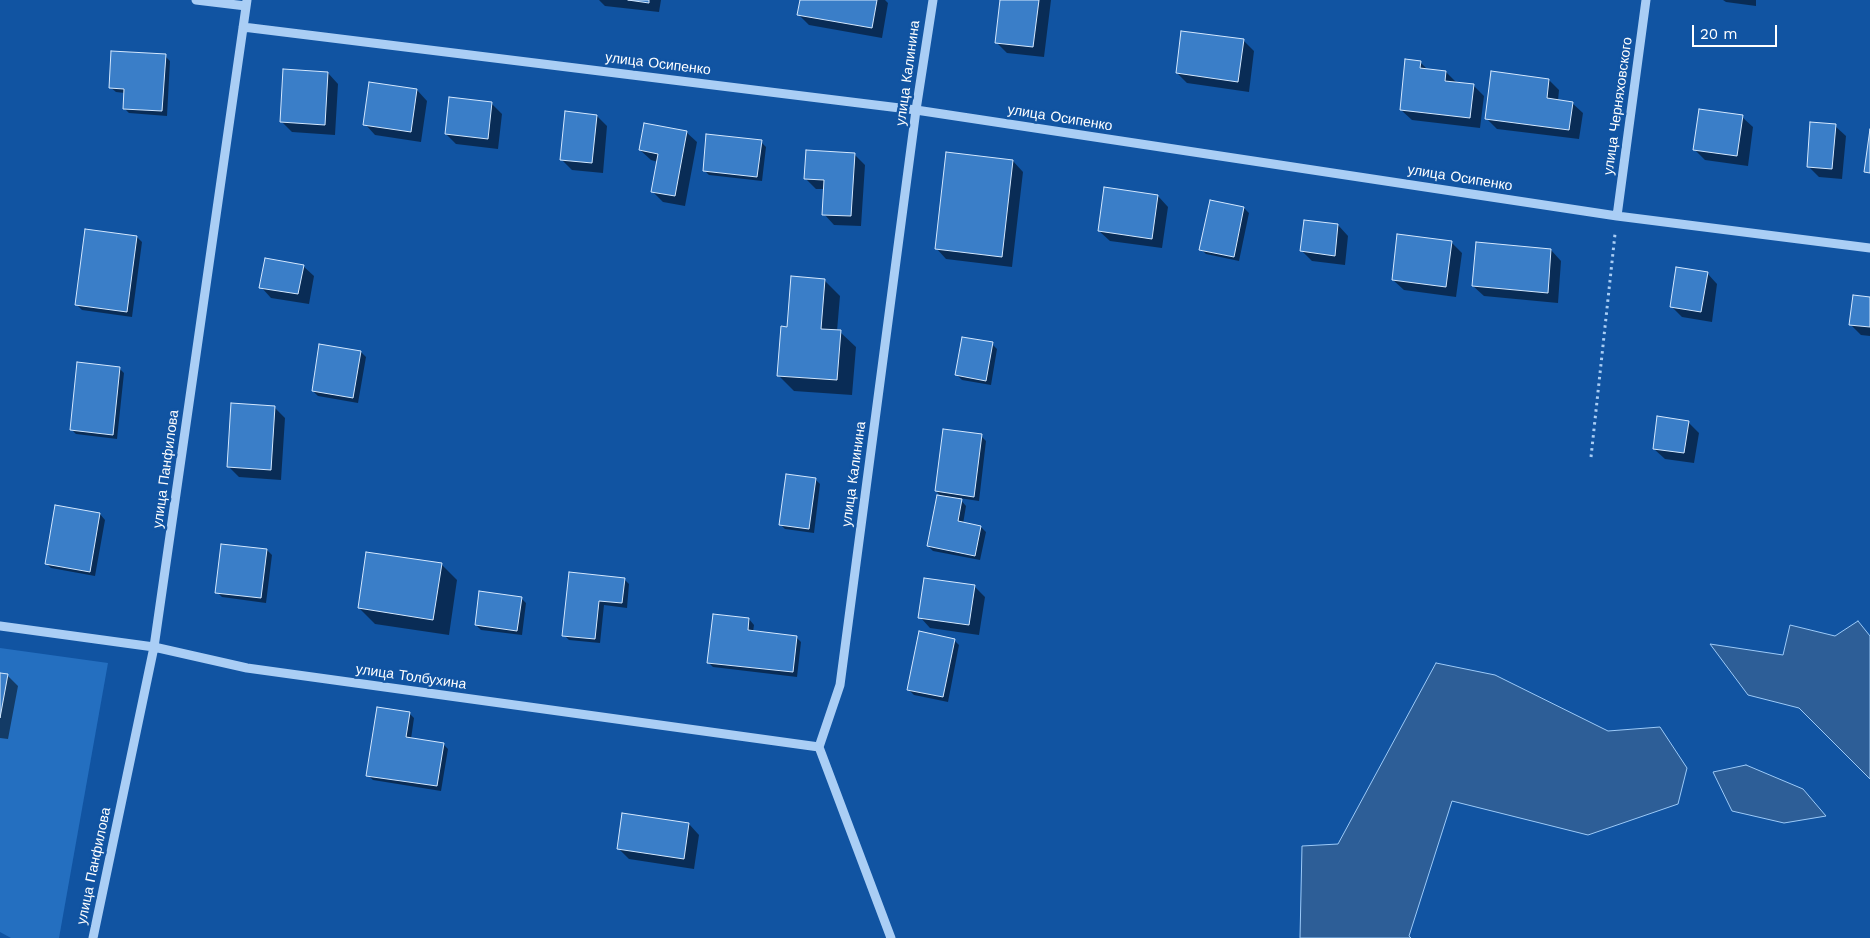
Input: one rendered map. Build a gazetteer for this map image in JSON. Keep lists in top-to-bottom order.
{
  "streets": {
    "street": [
      "улица Осипенко",
      "улица Калинина",
      "улица Черняховского",
      "улица Панфилова",
      "улица Толбухина"
    ]
  },
  "crossings": [
    ["улица Осипенко", "улица Калинина"],
    ["улица Осипенко", "улица Черняховского"],
    ["улица Осипенко", "улица Панфилова"],
    ["улица Калинина", "улица Толбухина"],
    ["улица Панфилова", "улица Толбухина"]
  ],
  "scale_bar": "20 m"
}
